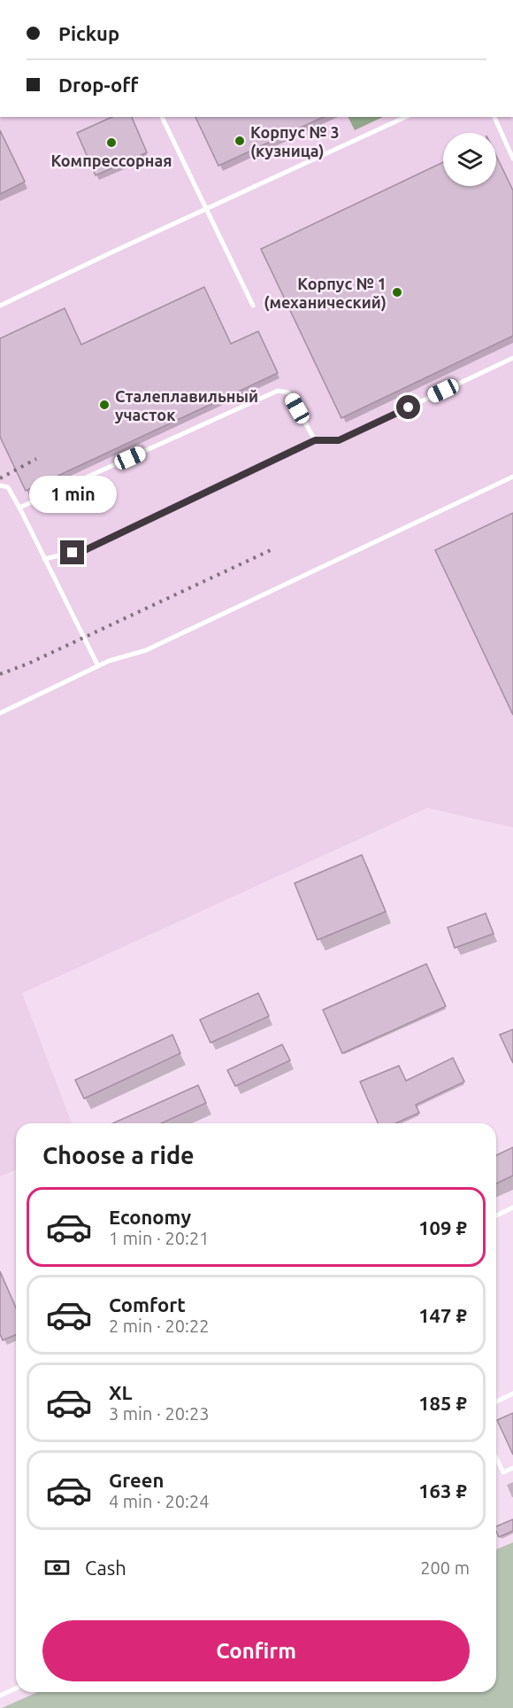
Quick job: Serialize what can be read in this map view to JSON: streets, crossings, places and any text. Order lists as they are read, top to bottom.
{
  "places": [
    "Корпус № 3 (кузница)",
    "Компрессорная",
    "Корпус № 1 (механический)",
    "Сталеплавильный участок"
  ],
  "page": {
    "banner": ["Pickup", "Drop-off"],
    "bubble": "1 min",
    "heading": "Choose a ride",
    "list": [
      {
        "name": "Economy",
        "note": "1 min · 20:21",
        "value": "109 ₽"
      },
      {
        "name": "Comfort",
        "note": "2 min · 20:22",
        "value": "147 ₽"
      },
      {
        "name": "XL",
        "note": "3 min · 20:23",
        "value": "185 ₽"
      },
      {
        "name": "Green",
        "note": "4 min · 20:24",
        "value": "163 ₽"
      }
    ],
    "pay": ["Cash", "200 m"],
    "buttons": "Confirm"
  }
}
